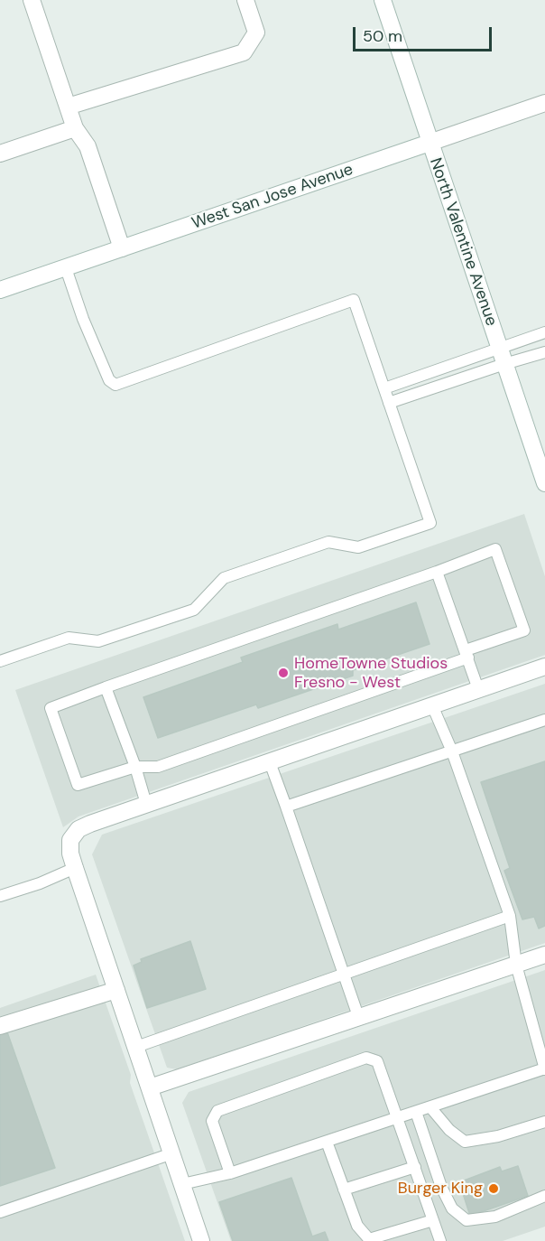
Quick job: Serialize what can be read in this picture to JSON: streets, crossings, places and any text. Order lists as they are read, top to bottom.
{
  "streets": {
    "street": ["West San Jose Avenue", "North Valentine Avenue"]
  },
  "crossings": [
    ["West San Jose Avenue", "North Valentine Avenue"]
  ],
  "places": ["HomeTowne Studios Fresno - West", "Burger King"],
  "scale_bar": "50 m"
}
